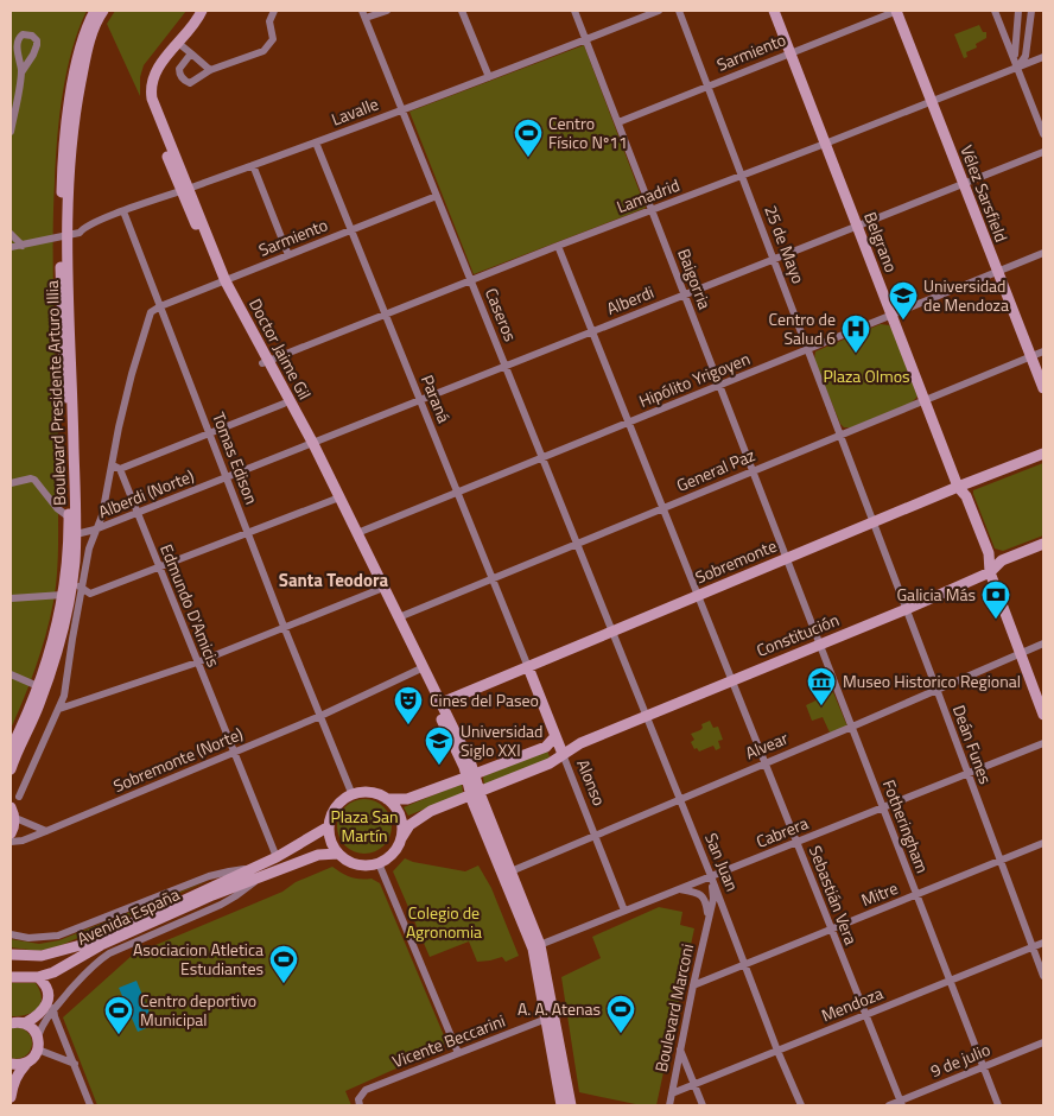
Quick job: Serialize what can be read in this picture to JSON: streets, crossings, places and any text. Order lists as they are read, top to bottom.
{
  "streets": {
    "main road": [
      "Vélez Sarsfield",
      "Belgrano",
      "Doctor Jaime Gil",
      "Boulevard Presidente Arturo Illia",
      "Sobremonte",
      "Constitución",
      "Alonso",
      "Avenida España"
    ],
    "street": [
      "Sarmiento",
      "Lavalle",
      "Lamadrid",
      "25 de Mayo",
      "Baigorria",
      "Alberdi",
      "Caseros",
      "Hipólito Yrigoyen",
      "Paraná",
      "Tomas Edison",
      "General Paz",
      "Alberdi (Norte)",
      "Edmundo D'Amicis",
      "Deán Funes",
      "Alvear",
      "Sobremonte (Norte)",
      "Fotheringham",
      "Cabrera",
      "San Juan",
      "Mitre",
      "Sebastián Vera",
      "Mendoza",
      "Boulevard Marconi",
      "Vicente Beccarini",
      "9 de julio"
    ]
  },
  "crossings": [
    ["Sarmiento", "Vélez Sarsfield"],
    ["Sarmiento", "Belgrano"],
    ["Sarmiento", "25 de Mayo"],
    ["Sarmiento", "Baigorria"],
    ["Sarmiento", "Caseros"],
    ["Sarmiento", "Doctor Jaime Gil"],
    ["Sarmiento", "Paraná"],
    ["Sarmiento", "Tomas Edison"],
    ["Lavalle", "Baigorria"],
    ["Lavalle", "Caseros"],
    ["Lavalle", "Doctor Jaime Gil"],
    ["Lavalle", "Boulevard Presidente Arturo Illia"],
    ["Lavalle", "Paraná"],
    ["Lavalle", "Tomas Edison"],
    ["Vélez Sarsfield", "Lamadrid"],
    ["Vélez Sarsfield", "Alberdi"],
    ["Vélez Sarsfield", "Hipólito Yrigoyen"],
    ["Vélez Sarsfield", "General Paz"],
    ["Lamadrid", "Belgrano"],
    ["Lamadrid", "25 de Mayo"],
    ["Lamadrid", "Baigorria"],
    ["Lamadrid", "Caseros"],
    ["Lamadrid", "Doctor Jaime Gil"],
    ["Lamadrid", "Paraná"],
    ["Lamadrid", "Sebastián Vera"],
    ["Belgrano", "Alberdi"],
    ["Belgrano", "Hipólito Yrigoyen"],
    ["Belgrano", "General Paz"],
    ["Belgrano", "Sobremonte"],
    ["Belgrano", "Constitución"],
    ["Belgrano", "Alvear"],
    ["25 de Mayo", "Alberdi"],
    ["25 de Mayo", "Hipólito Yrigoyen"],
    ["25 de Mayo", "General Paz"],
    ["25 de Mayo", "Sobremonte"],
    ["25 de Mayo", "Deán Funes"],
    ["Baigorria", "Alberdi"],
    ["Baigorria", "Hipólito Yrigoyen"],
    ["Baigorria", "General Paz"],
    ["Baigorria", "Sobremonte"],
    ["Baigorria", "Fotheringham"],
    ["Alberdi", "Caseros"],
    ["Alberdi", "Doctor Jaime Gil"],
    ["Alberdi", "Paraná"],
    ["Alberdi", "Tomas Edison"],
    ["Alberdi", "Alberdi (Norte)"],
    ["Alberdi", "Sebastián Vera"],
    ["Caseros", "Hipólito Yrigoyen"],
    ["Caseros", "General Paz"],
    ["Caseros", "Sobremonte"],
    ["Caseros", "San Juan"],
    ["Doctor Jaime Gil", "Hipólito Yrigoyen"],
    ["Doctor Jaime Gil", "General Paz"],
    ["Doctor Jaime Gil", "Sobremonte"],
    ["Hipólito Yrigoyen", "Paraná"],
    ["Hipólito Yrigoyen", "Sebastián Vera"],
    ["Boulevard Presidente Arturo Illia", "Alberdi (Norte)"],
    ["Paraná", "General Paz"],
    ["Paraná", "Sobremonte"],
    ["Paraná", "Alonso"],
    ["Tomas Edison", "Alberdi (Norte)"],
    ["Tomas Edison", "Sobremonte (Norte)"],
    ["Tomas Edison", "Avenida España"],
    ["General Paz", "Sebastián Vera"],
    ["Alberdi (Norte)", "Edmundo D'Amicis"],
    ["Sobremonte", "Deán Funes"],
    ["Sobremonte", "Alonso"],
    ["Sobremonte", "Fotheringham"],
    ["Sobremonte", "San Juan"],
    ["Sobremonte", "Sebastián Vera"],
    ["Edmundo D'Amicis", "Sobremonte (Norte)"],
    ["Edmundo D'Amicis", "Avenida España"],
    ["Constitución", "Deán Funes"],
    ["Constitución", "Alonso"],
    ["Constitución", "Fotheringham"],
    ["Constitución", "San Juan"],
    ["Constitución", "Sebastián Vera"],
    ["Deán Funes", "Alvear"],
    ["Deán Funes", "Cabrera"],
    ["Deán Funes", "Mitre"],
    ["Deán Funes", "Mendoza"],
    ["Alvear", "Alonso"],
    ["Alvear", "Fotheringham"],
    ["Alvear", "San Juan"],
    ["Alvear", "Sebastián Vera"],
    ["Alonso", "Cabrera"],
    ["Fotheringham", "Cabrera"],
    ["Fotheringham", "Mitre"],
    ["Fotheringham", "Mendoza"],
    ["Fotheringham", "9 de julio"],
    ["Cabrera", "San Juan"],
    ["Cabrera", "Sebastián Vera"],
    ["Cabrera", "Boulevard Marconi"],
    ["San Juan", "Mitre"],
    ["San Juan", "Mendoza"],
    ["San Juan", "Boulevard Marconi"],
    ["Mitre", "Sebastián Vera"],
    ["Mitre", "Boulevard Marconi"],
    ["Sebastián Vera", "Mendoza"],
    ["Sebastián Vera", "9 de julio"],
    ["Mendoza", "Boulevard Marconi"]
  ],
  "districts": ["Santa Teodora"],
  "parks": ["Plaza Olmos", "Plaza San Martín", "Colegio de Agronomia"],
  "places": {
    "sports": [
      "Centro Físico Nº11",
      "Asociacion Atletica Estudiantes",
      "A. A. Atenas",
      "Centro deportivo Municipal"
    ],
    "school or university": ["Universidad de Mendoza", "Universidad Siglo XXI"],
    "hospital": ["Centro de Salud 6"],
    "bank": ["Galicia Más"],
    "museum": ["Museo Historico Regional"],
    "theatre": ["Cines del Paseo"]
  }
}
